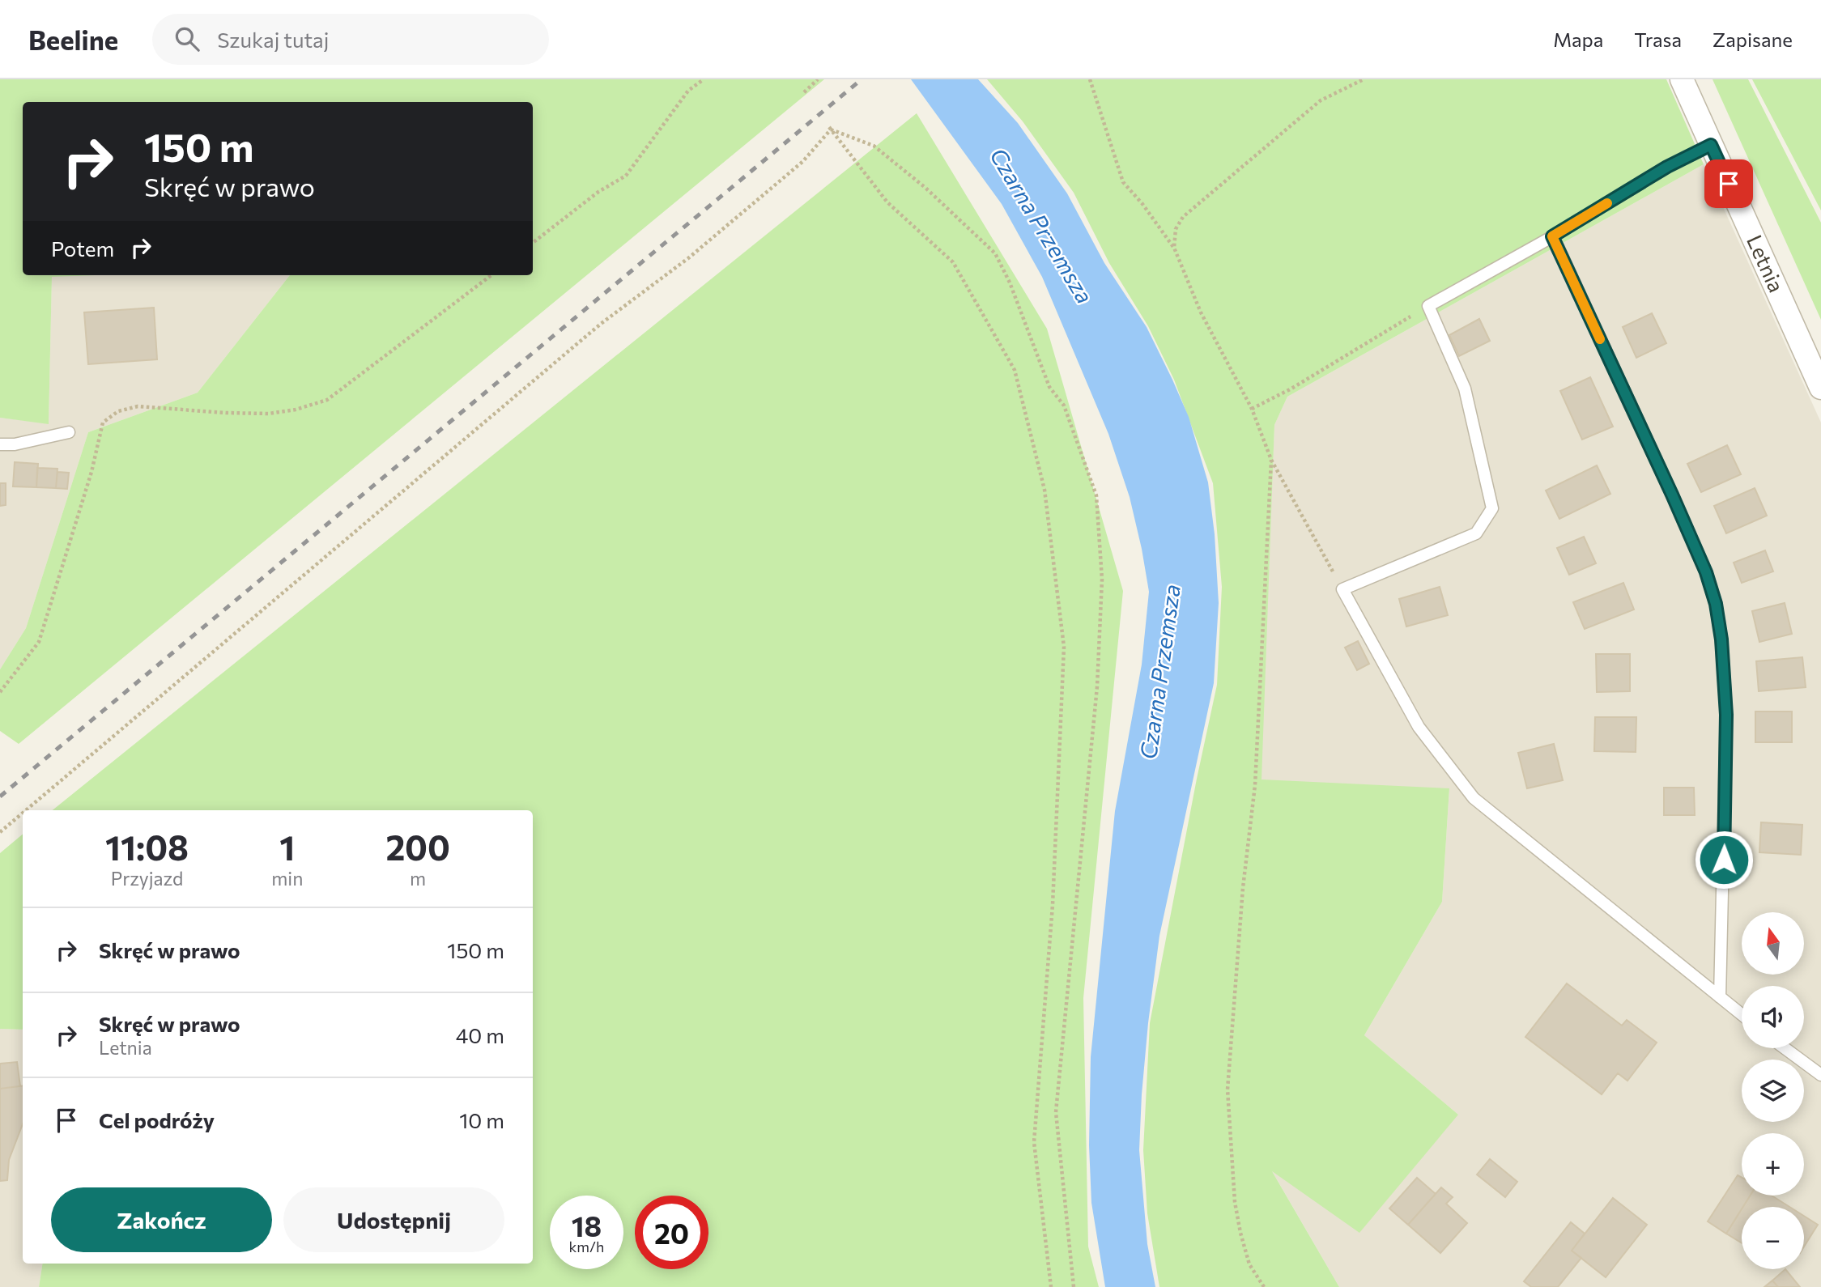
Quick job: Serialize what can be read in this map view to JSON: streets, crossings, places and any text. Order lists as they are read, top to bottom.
{
  "streets": {
    "street": ["Letnia"]
  },
  "water": ["Czarna Przemsza"],
  "north": "top",
  "page": {
    "header": "Beeline",
    "search": "Szukaj tutaj",
    "nav": ["Mapa", "Trasa", "Zapisane"],
    "turn": ["150 m", "Skręć w prawo"],
    "then": "Potem",
    "eta": [
      "11:08",
      "Przyjazd",
      "1",
      "min",
      "200",
      "m"
    ],
    "list": [
      {
        "name": "Skręć w prawo",
        "value": "150 m"
      },
      {
        "name": "Skręć w prawo",
        "note": "Letnia",
        "value": "40 m"
      },
      {
        "name": "Cel podróży",
        "value": "10 m"
      }
    ],
    "map_buttons": ["+", "−"],
    "buttons": ["Zakończ", "Udostępnij"],
    "speed": "18 km/h",
    "limit": "20"
  }
}
